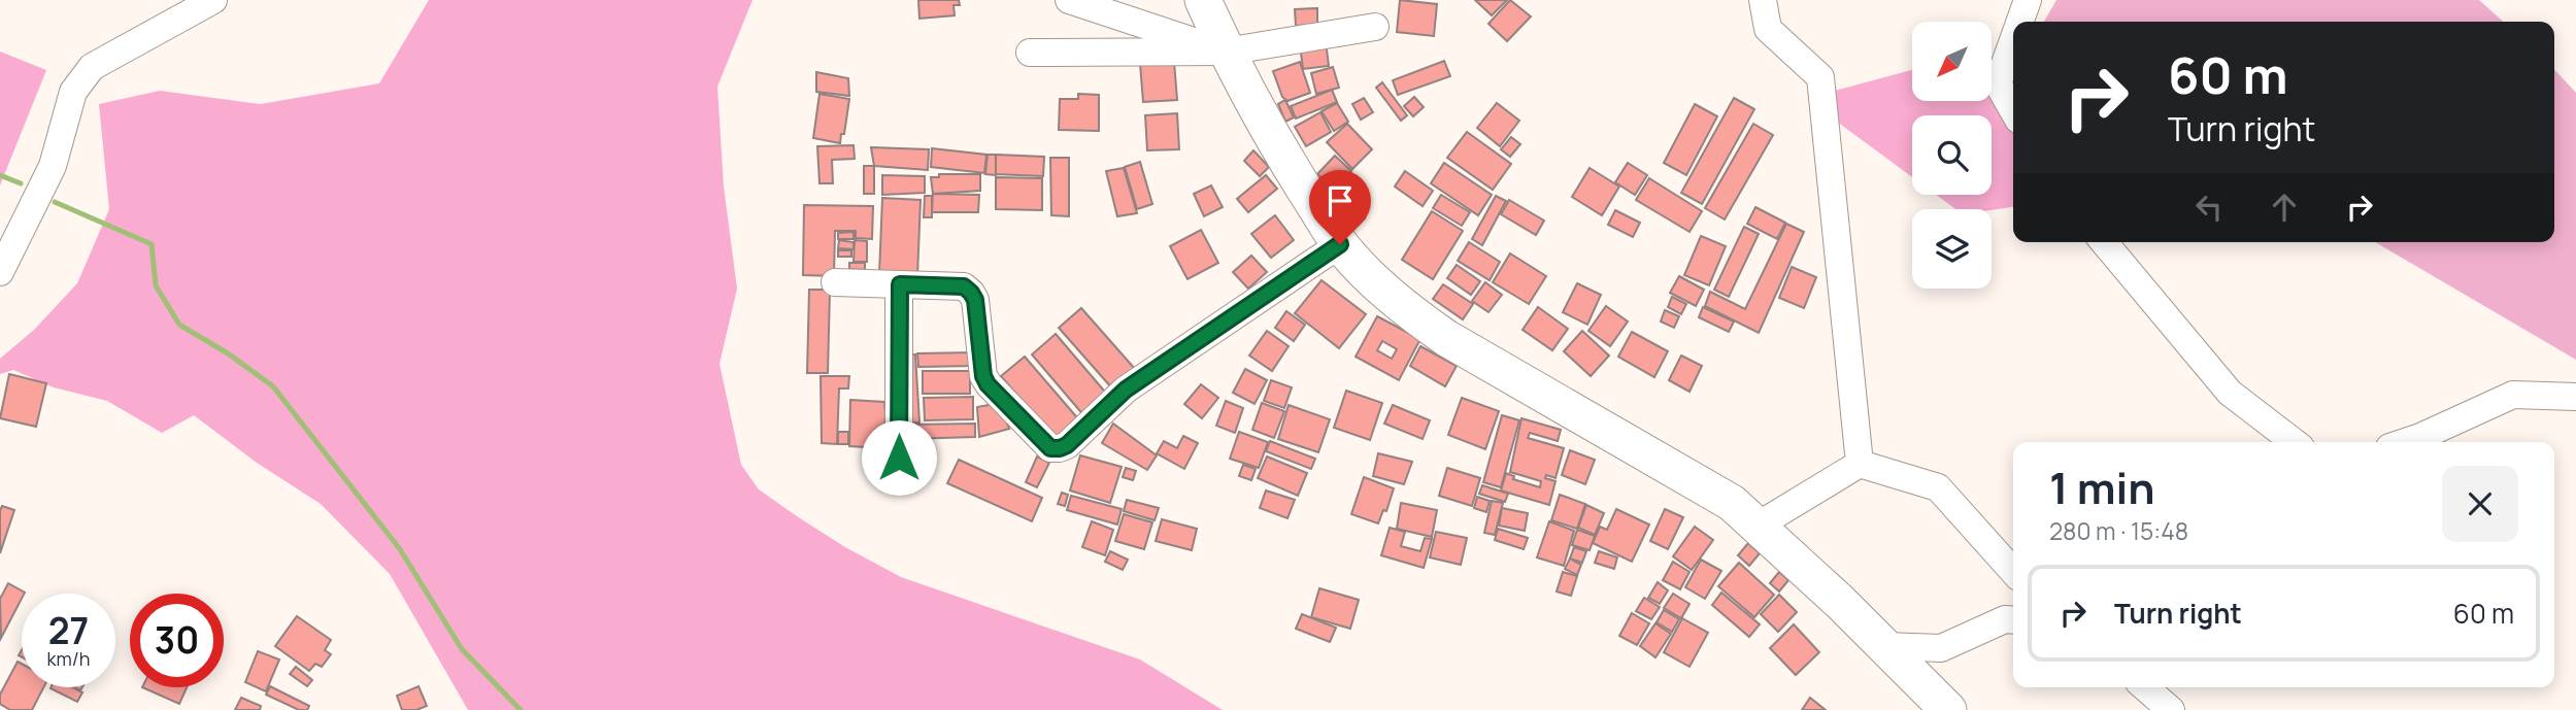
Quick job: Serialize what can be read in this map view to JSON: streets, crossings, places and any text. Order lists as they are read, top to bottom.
{
  "north": "bottom left",
  "page": {
    "turn": ["60 m", "Turn right"],
    "heading": ["1 min", "280 m · 15:48"],
    "list": [
      {
        "name": "Turn right",
        "value": "60 m"
      }
    ],
    "speed": "27 km/h",
    "limit": "30"
  }
}
